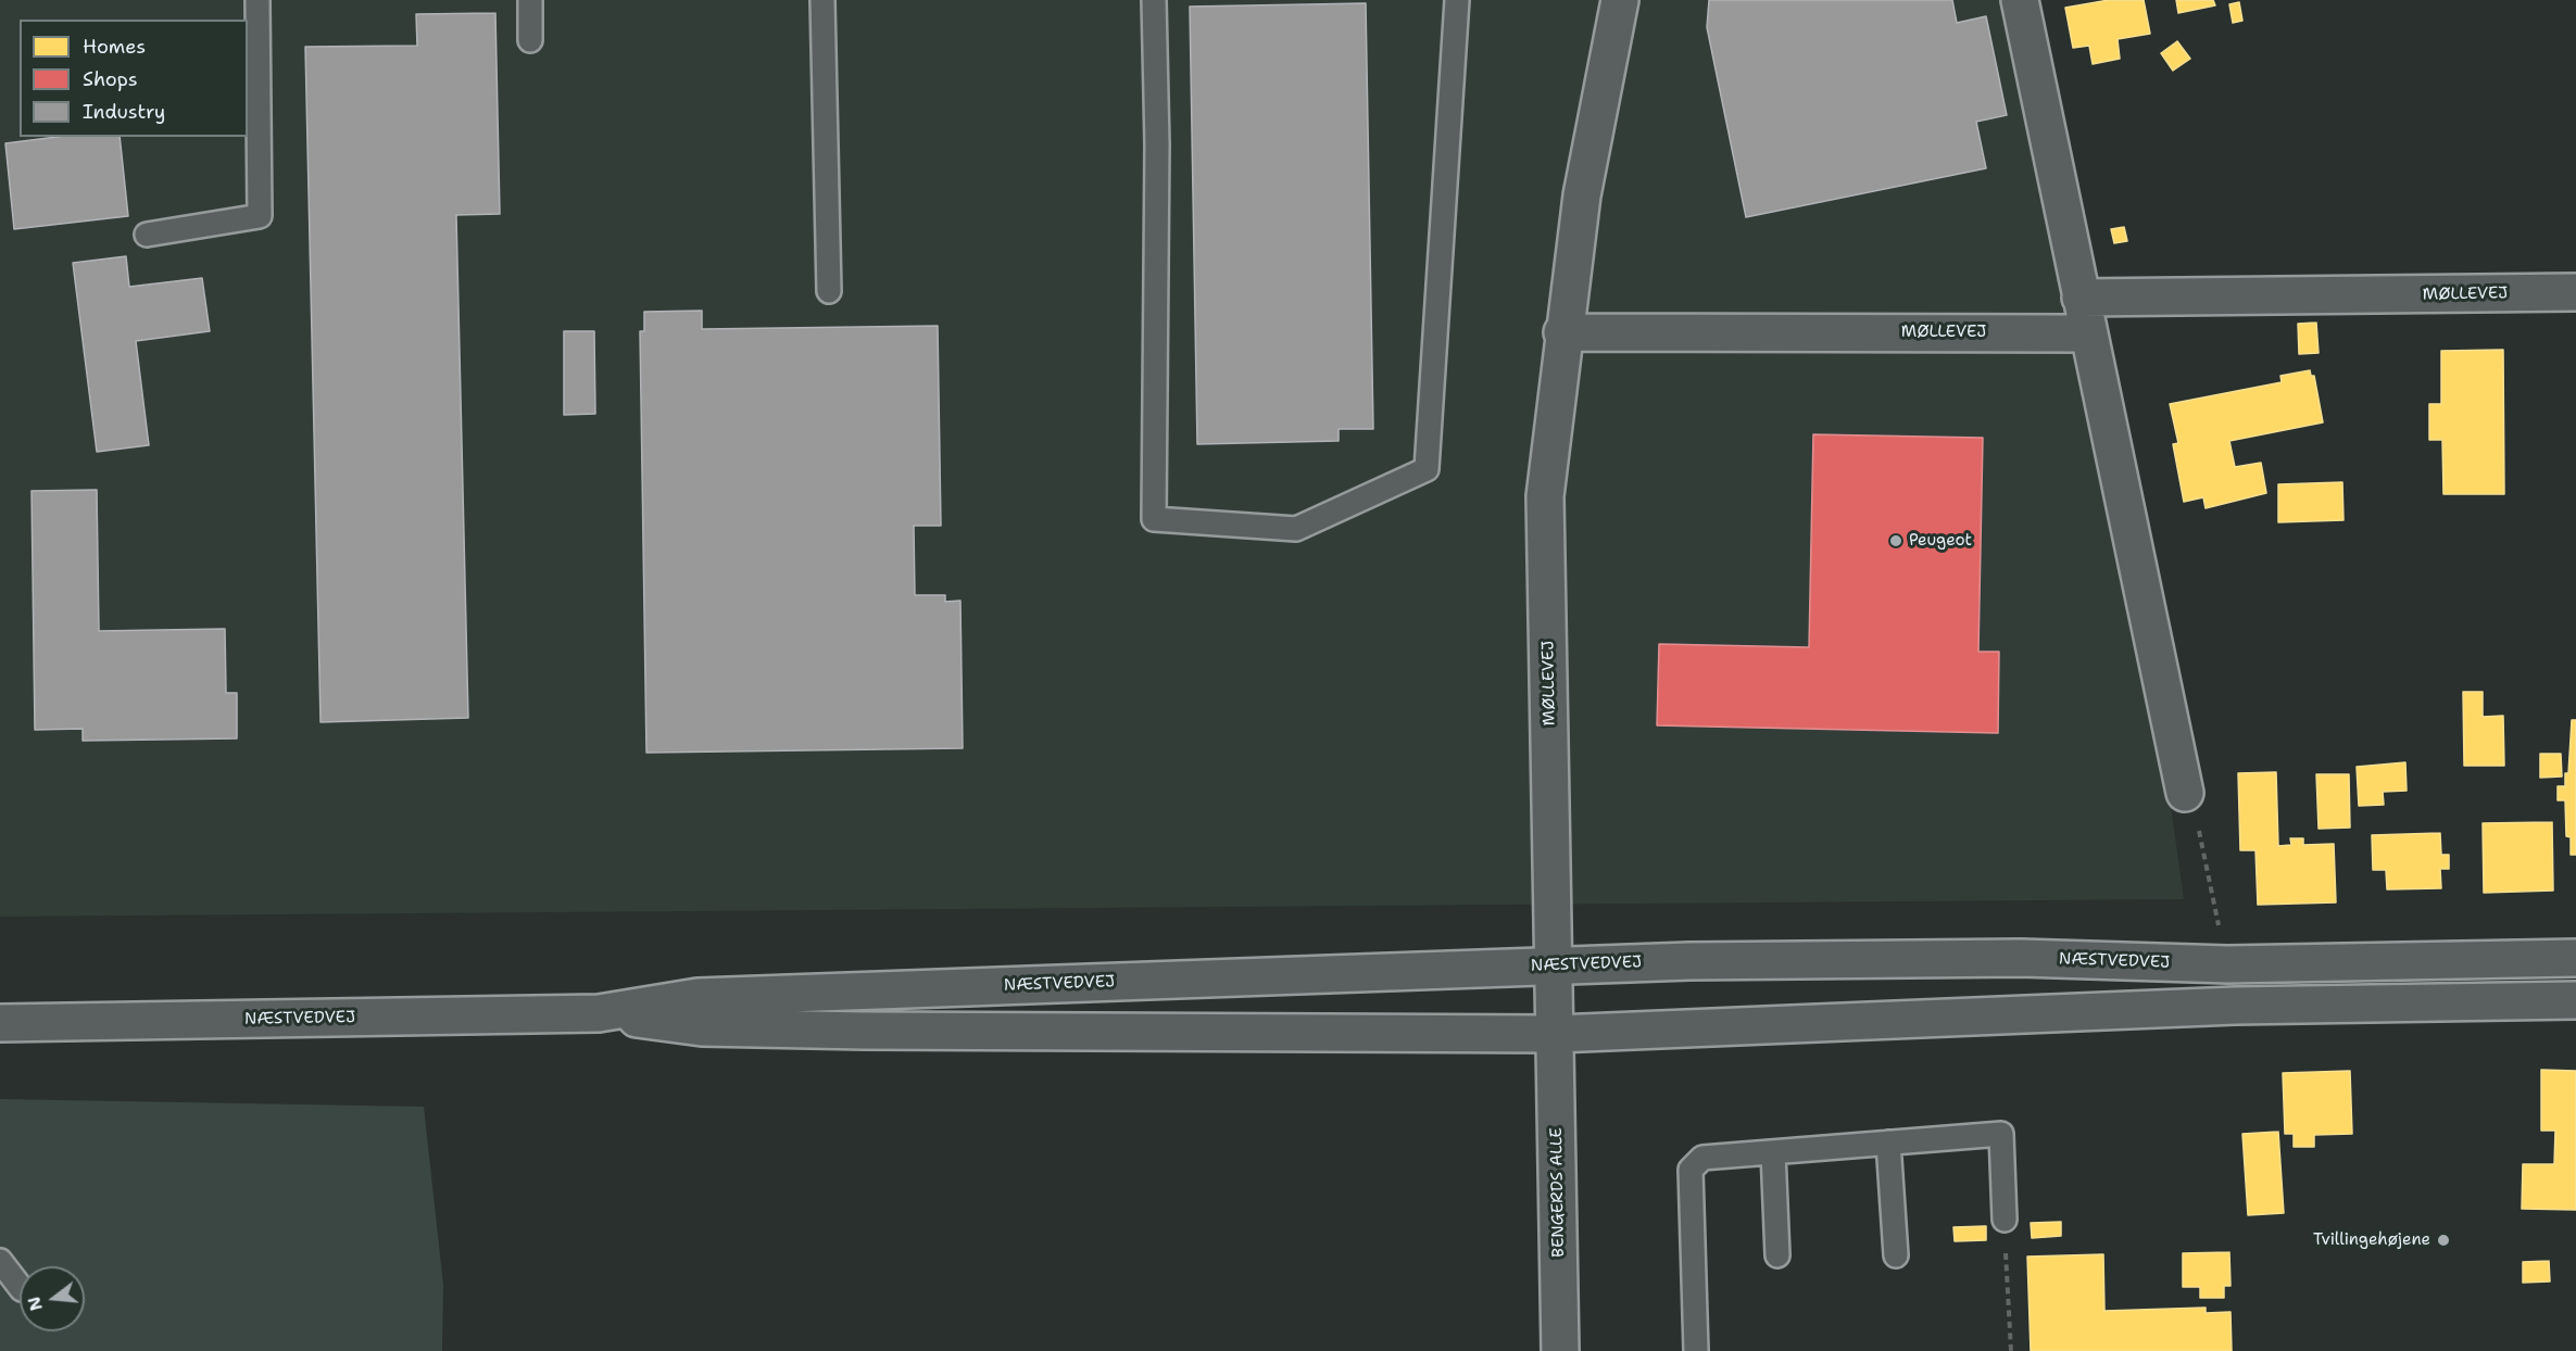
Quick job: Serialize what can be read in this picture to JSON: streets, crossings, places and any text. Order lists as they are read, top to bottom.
{
  "streets": {
    "main road": ["MØLLEVEJ", "NÆSTVEDVEJ", "BENGERDS ALLE"]
  },
  "crossings": [
    ["MØLLEVEJ", "NÆSTVEDVEJ"],
    ["MØLLEVEJ", "BENGERDS ALLE"],
    ["NÆSTVEDVEJ", "BENGERDS ALLE"]
  ],
  "places": ["Peugeot", "Tvillingehøjene"],
  "legend": ["Homes", "Shops", "Industry"],
  "north": "left"
}
